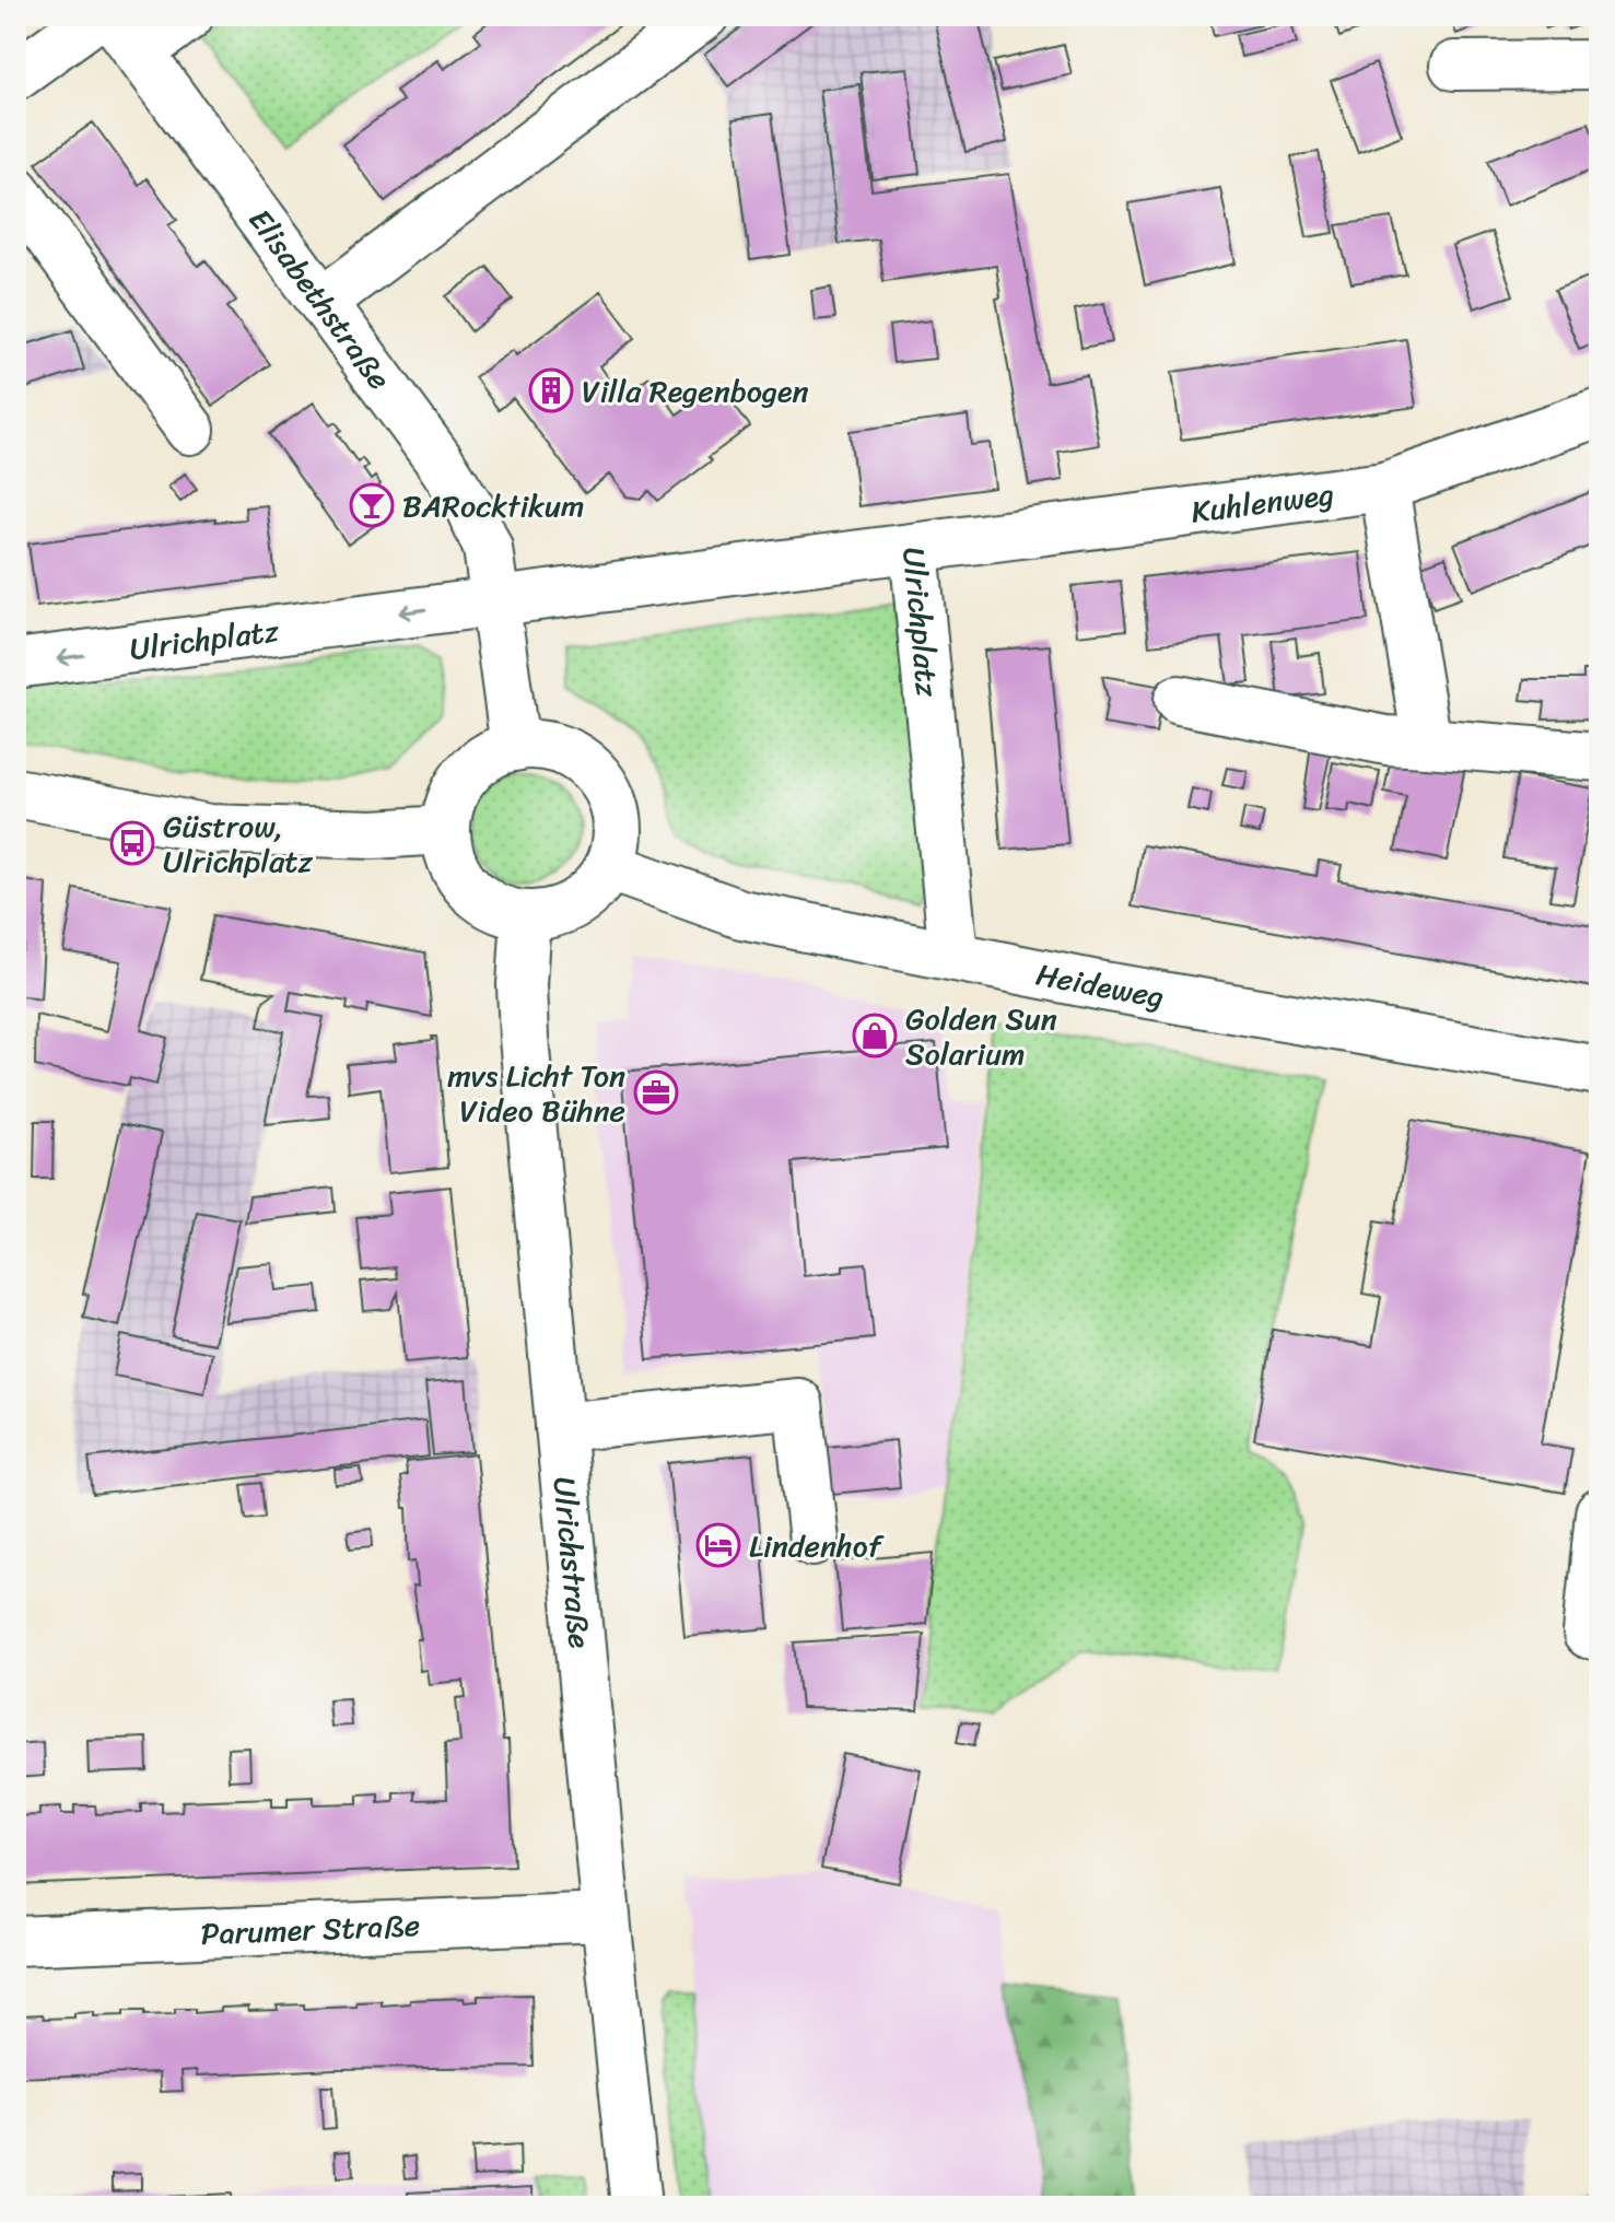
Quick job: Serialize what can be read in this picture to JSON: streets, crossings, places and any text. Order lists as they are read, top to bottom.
{
  "streets": {
    "street": [
      "Elisabethstraße",
      "Kuhlenweg",
      "Ulrichplatz",
      "Heideweg",
      "Ulrichstraße",
      "Parumer Straße"
    ]
  },
  "crossings": [
    ["Elisabethstraße", "Ulrichplatz"],
    ["Kuhlenweg", "Ulrichplatz"],
    ["Ulrichplatz", "Heideweg"],
    ["Heideweg", "Ulrichstraße"],
    ["Ulrichstraße", "Parumer Straße"]
  ],
  "places": {
    "building": ["Villa Regenbogen"],
    "bar": ["BARocktikum"],
    "bus stop": ["Güstrow, Ulrichplatz"],
    "shop": ["Golden Sun Solarium"],
    "office": ["mvs Licht Ton Video Bühne"],
    "hotel": ["Lindenhof"]
  }
}
